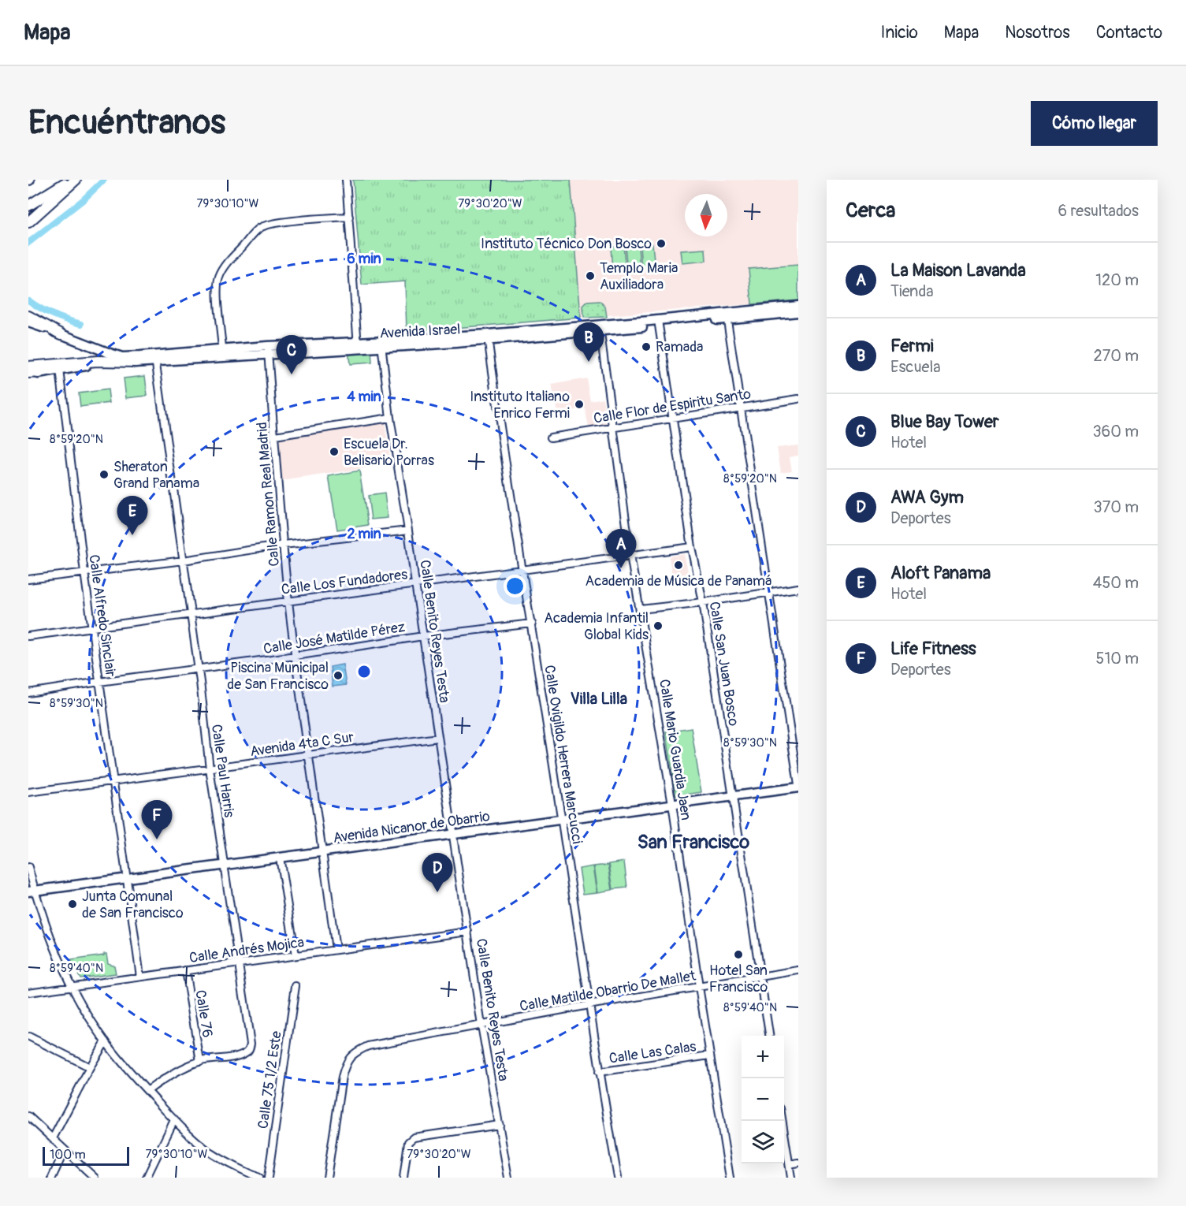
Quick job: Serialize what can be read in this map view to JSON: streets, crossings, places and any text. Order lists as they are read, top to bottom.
{
  "streets": {
    "main road": ["Avenida Israel", "Avenida Nicanor de Obarrio"],
    "street": [
      "Calle Flor de Espiritu Santo",
      "Calle Ramon Real Madrid",
      "Calle Los Fundadores",
      "Calle Alfredo Sinclair",
      "Calle Benito Reyes Testa",
      "Calle José Matilde Pérez",
      "Calle San Juan Bosco",
      "Avenida 4ta C Sur",
      "Calle Mario Guardia Jaen",
      "Calle Ovigildo Herrera Marcucci",
      "Calle Paul Harris",
      "Calle Andrés Mojica",
      "Calle Matilde Obarrio De Mallet",
      "Calle 76",
      "Calle Las Calas",
      "Calle 75 1/2 Este"
    ]
  },
  "crossings": [
    ["Avenida Israel", "Calle Ramon Real Madrid"],
    ["Avenida Israel", "Calle Alfredo Sinclair"],
    ["Avenida Israel", "Calle Benito Reyes Testa"],
    ["Avenida Israel", "Calle San Juan Bosco"],
    ["Avenida Israel", "Calle Mario Guardia Jaen"],
    ["Avenida Israel", "Calle Ovigildo Herrera Marcucci"],
    ["Avenida Israel", "Calle Paul Harris"],
    ["Calle Flor de Espiritu Santo", "Calle San Juan Bosco"],
    ["Calle Flor de Espiritu Santo", "Calle Mario Guardia Jaen"],
    ["Calle Ramon Real Madrid", "Calle Los Fundadores"],
    ["Calle Ramon Real Madrid", "Calle José Matilde Pérez"],
    ["Calle Ramon Real Madrid", "Avenida 4ta C Sur"],
    ["Calle Ramon Real Madrid", "Avenida Nicanor de Obarrio"],
    ["Calle Ramon Real Madrid", "Calle Andrés Mojica"],
    ["Calle Los Fundadores", "Calle Alfredo Sinclair"],
    ["Calle Los Fundadores", "Calle Benito Reyes Testa"],
    ["Calle Los Fundadores", "Calle San Juan Bosco"],
    ["Calle Los Fundadores", "Calle Mario Guardia Jaen"],
    ["Calle Los Fundadores", "Calle Ovigildo Herrera Marcucci"],
    ["Calle Los Fundadores", "Calle Paul Harris"],
    ["Calle Alfredo Sinclair", "Calle José Matilde Pérez"],
    ["Calle Alfredo Sinclair", "Avenida 4ta C Sur"],
    ["Calle Alfredo Sinclair", "Avenida Nicanor de Obarrio"],
    ["Calle Alfredo Sinclair", "Calle Andrés Mojica"],
    ["Calle Benito Reyes Testa", "Calle José Matilde Pérez"],
    ["Calle Benito Reyes Testa", "Avenida 4ta C Sur"],
    ["Calle Benito Reyes Testa", "Avenida Nicanor de Obarrio"],
    ["Calle Benito Reyes Testa", "Calle Andrés Mojica"],
    ["Calle Benito Reyes Testa", "Calle Matilde Obarrio De Mallet"],
    ["Calle José Matilde Pérez", "Calle Ovigildo Herrera Marcucci"],
    ["Calle José Matilde Pérez", "Calle Paul Harris"],
    ["Calle San Juan Bosco", "Avenida Nicanor de Obarrio"],
    ["Calle San Juan Bosco", "Calle Matilde Obarrio De Mallet"],
    ["Avenida 4ta C Sur", "Calle Paul Harris"],
    ["Calle Mario Guardia Jaen", "Avenida Nicanor de Obarrio"],
    ["Calle Mario Guardia Jaen", "Calle Matilde Obarrio De Mallet"],
    ["Calle Mario Guardia Jaen", "Calle Las Calas"],
    ["Calle Ovigildo Herrera Marcucci", "Avenida Nicanor de Obarrio"],
    ["Calle Ovigildo Herrera Marcucci", "Calle Matilde Obarrio De Mallet"],
    ["Calle Ovigildo Herrera Marcucci", "Calle Las Calas"],
    ["Calle Paul Harris", "Avenida Nicanor de Obarrio"],
    ["Calle Paul Harris", "Calle Andrés Mojica"],
    ["Calle Paul Harris", "Calle 76"],
    ["Calle Andrés Mojica", "Calle 76"]
  ],
  "districts": ["Villa Lilla", "San Francisco"],
  "places": [
    "Instituto Técnico Don Bosco",
    "Templo Maria Auxiliadora",
    "Ramada",
    "Instituto Italiano Enrico Fermi",
    "Escuela Dr. Belisario Porras",
    "Sheraton Grand Panama",
    "Academia de Música de Panamá",
    "Academia Infantil Global Kids",
    "Piscina Municipal de San Francisco",
    "Junta Comunal de San Francisco",
    "Hotel San Francisco"
  ],
  "scale_bar": "100 m",
  "north": "bottom",
  "page": {
    "header": "Mapa",
    "nav": [
      "Inicio",
      "Mapa",
      "Nosotros",
      "Contacto"
    ],
    "buttons": "Cómo llegar",
    "title": "Encuéntranos",
    "heading": ["Cerca", "6 resultados"],
    "list": [
      {
        "mark": "A",
        "name": "La Maison Lavanda",
        "note": "Tienda",
        "value": "120 m"
      },
      {
        "mark": "B",
        "name": "Fermi",
        "note": "Escuela",
        "value": "270 m"
      },
      {
        "mark": "C",
        "name": "Blue Bay Tower",
        "note": "Hotel",
        "value": "360 m"
      },
      {
        "mark": "D",
        "name": "AWA Gym",
        "note": "Deportes",
        "value": "370 m"
      },
      {
        "mark": "E",
        "name": "Aloft Panama",
        "note": "Hotel",
        "value": "450 m"
      },
      {
        "mark": "F",
        "name": "Life Fitness",
        "note": "Deportes",
        "value": "510 m"
      }
    ],
    "pins": [
      "B",
      "C",
      "E",
      "A",
      "F",
      "D"
    ],
    "map_buttons": ["+", "−"],
    "scale": "100 m"
  },
  "coordinates": [
    "79°30'10\"W",
    "79°30'20\"W",
    "8°59'20\"N",
    "8°59'30\"N",
    "8°59'40\"N"
  ],
  "rings": ["6 min", "4 min", "2 min"]
}
